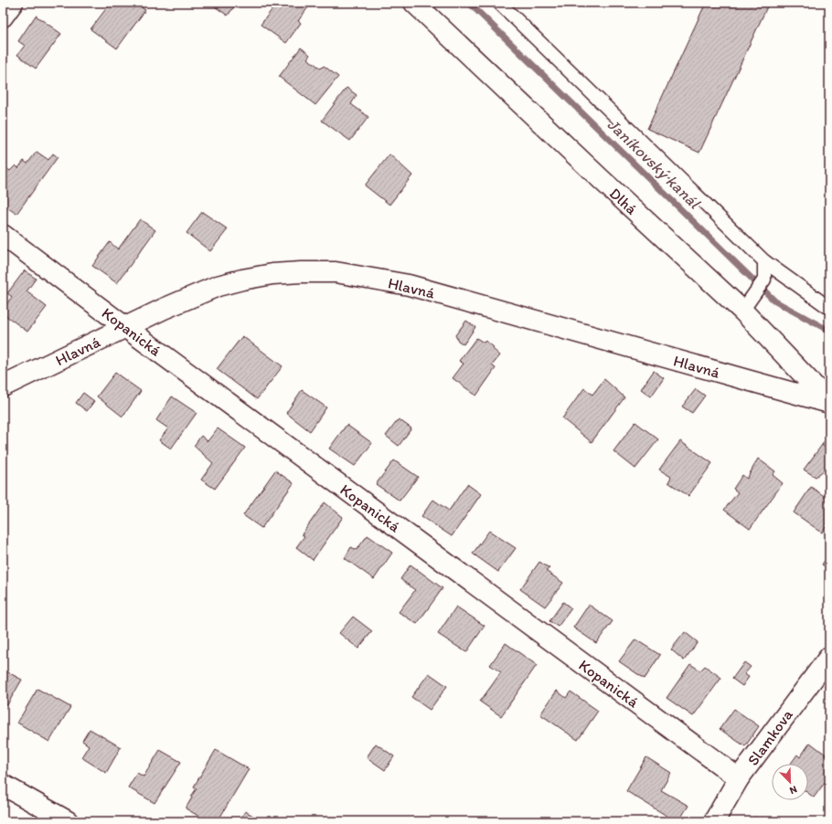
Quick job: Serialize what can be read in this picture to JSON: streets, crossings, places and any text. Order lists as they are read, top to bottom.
{
  "streets": {
    "street": [
      "Dlhá",
      "Hlavná",
      "Kopanická",
      "Slamkova"
    ]
  },
  "crossings": [
    ["Dlhá", "Hlavná"],
    ["Hlavná", "Kopanická"],
    ["Kopanická", "Slamkova"]
  ],
  "water": ["Janíkovský kanál"],
  "north": "bottom right"
}
